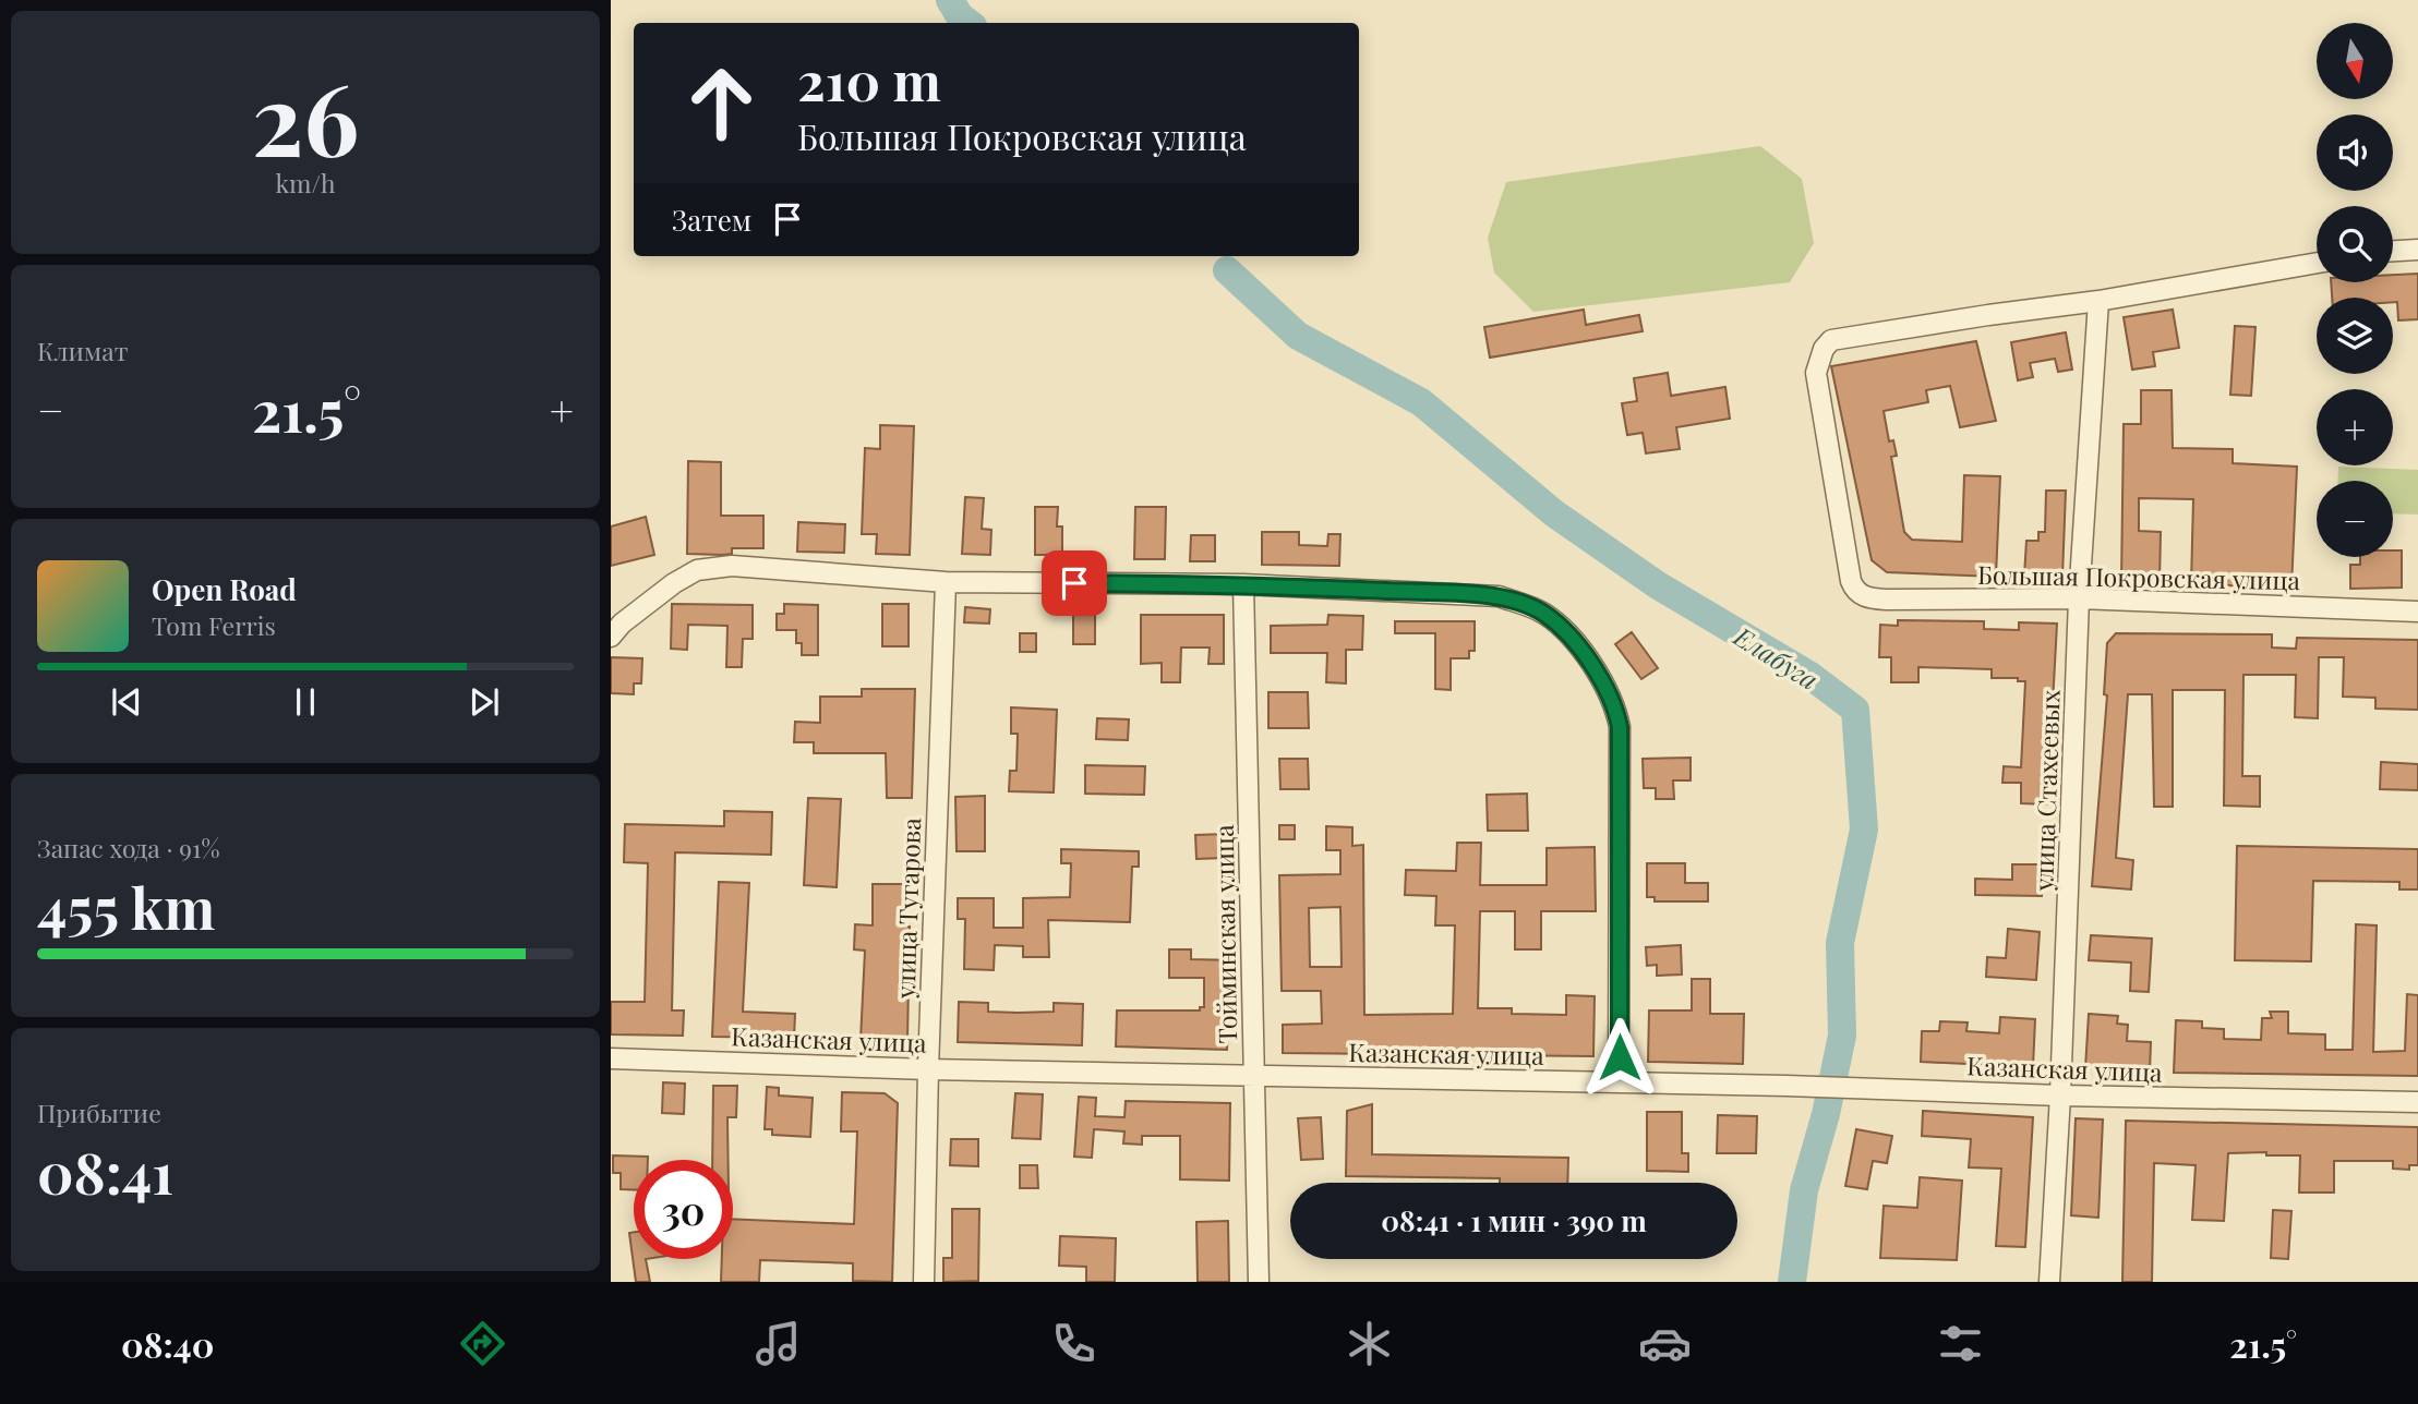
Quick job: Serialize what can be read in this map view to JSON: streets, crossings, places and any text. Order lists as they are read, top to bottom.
{
  "streets": {
    "street": [
      "Большая Покровская улица",
      "улица Стахеевых",
      "улица Тугарова",
      "Тойминская улица",
      "Казанская улица"
    ]
  },
  "crossings": [
    ["Большая Покровская улица", "улица Стахеевых"],
    ["улица Стахеевых", "Казанская улица"],
    ["улица Тугарова", "Казанская улица"],
    ["Тойминская улица", "Казанская улица"]
  ],
  "water": ["Елабуга"],
  "north": "bottom",
  "page": {
    "tile": [
      ["26", "km/h"],
      "Климат",
      ["Запас хода · 91%", "455 km"],
      ["Прибытие", "08:41"]
    ],
    "map_buttons": ["+", "−"],
    "turn": ["210 m", "Большая Покровская улица"],
    "then": "Затем",
    "heat": ["−", "21.5°", "+"],
    "song": ["Open Road", "Tom Ferris"],
    "limit": "30",
    "trip": "08:41 · 1 мин · 390 m",
    "tabs": ["08:40", "21.5°"]
  }
}
